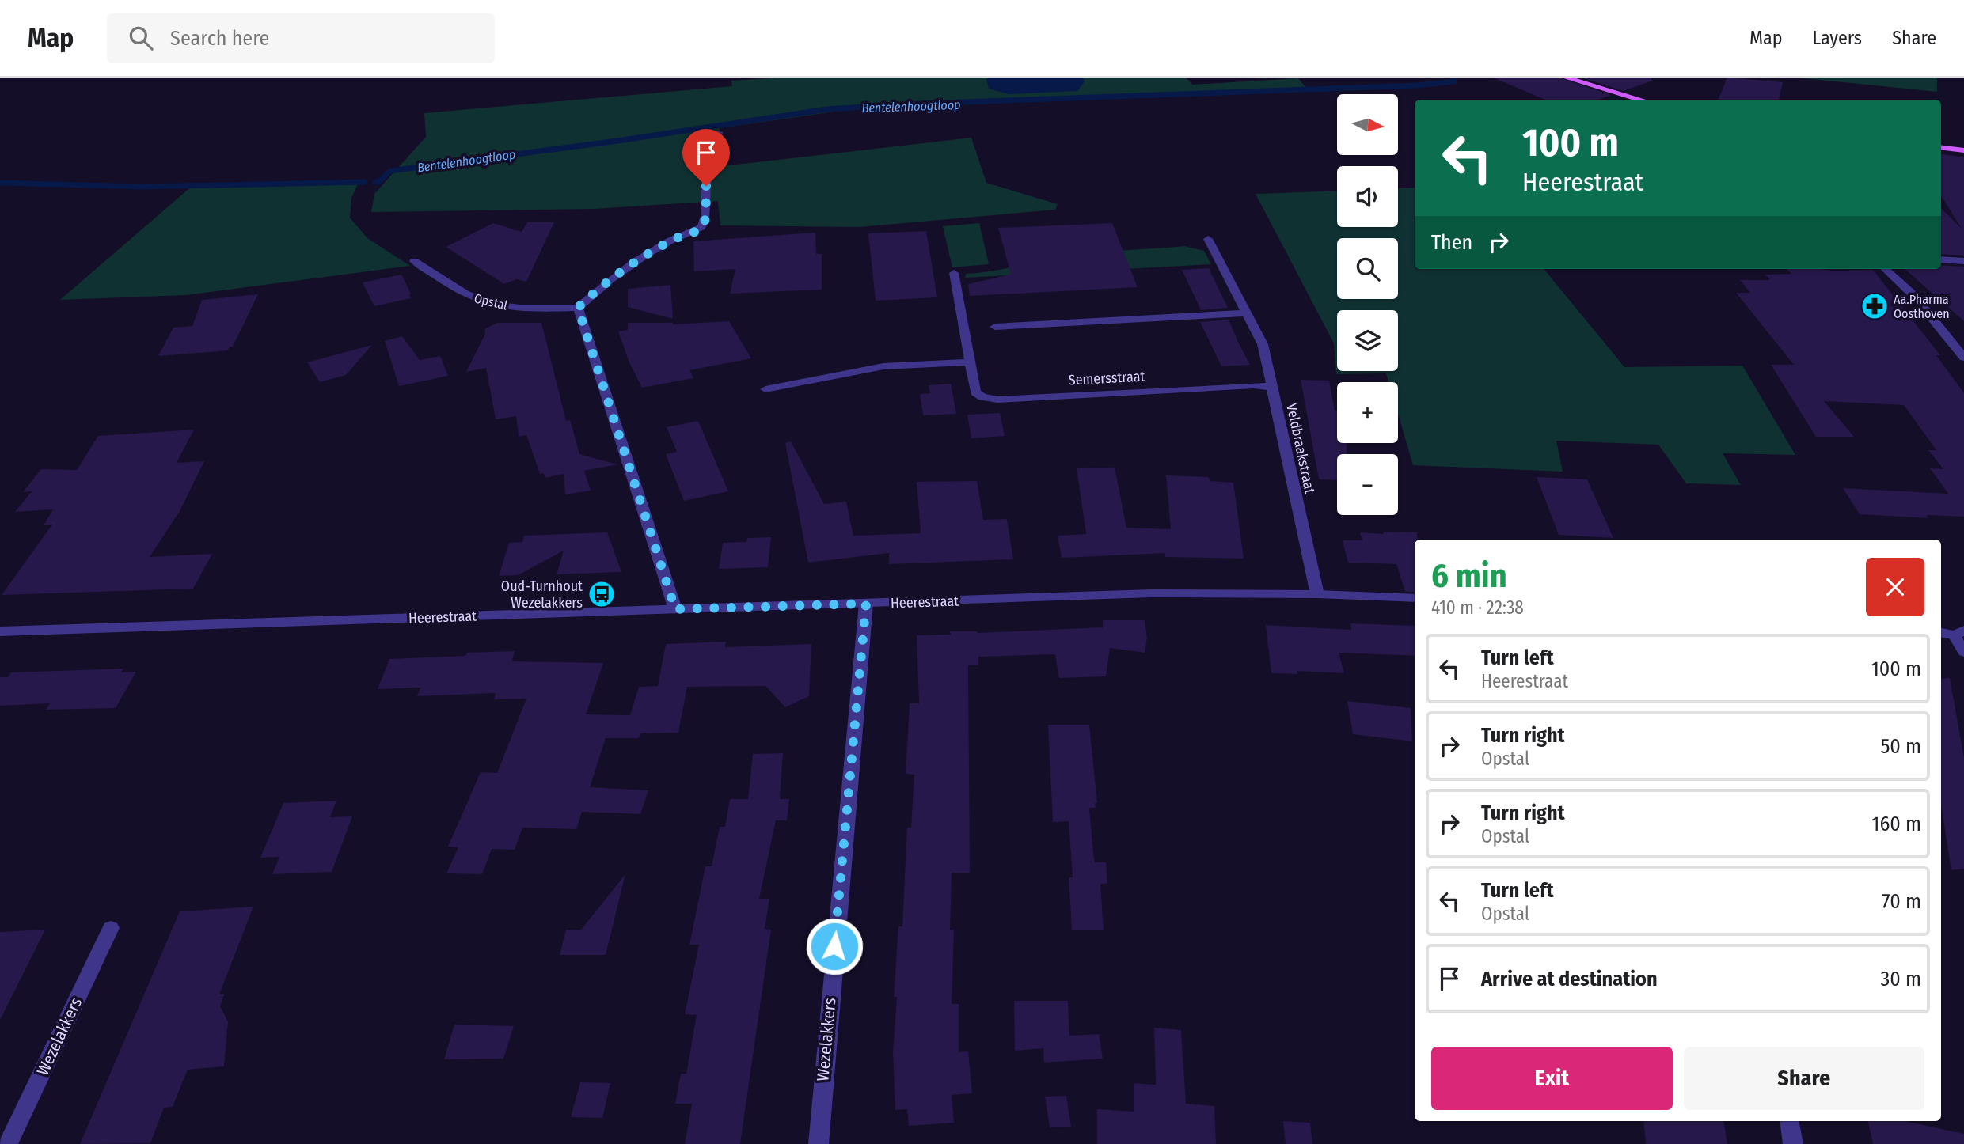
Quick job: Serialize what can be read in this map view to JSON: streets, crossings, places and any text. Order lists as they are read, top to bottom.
{
  "streets": {
    "street": [
      "Opstal",
      "Semersstraat",
      "Veldbraakstraat",
      "Heerestraat",
      "Wezelakkers"
    ]
  },
  "crossings": [
    ["Semersstraat", "Veldbraakstraat"],
    ["Veldbraakstraat", "Heerestraat"],
    ["Heerestraat", "Wezelakkers"]
  ],
  "water": ["Bentelenhoogtloop"],
  "places": {
    "pharmacy": ["Aa.Pharma Oosthoven"],
    "bus stop": ["Oud-Turnhout Wezelakkers"]
  },
  "north": "right",
  "page": {
    "header": "Map",
    "search": "Search here",
    "nav": ["Map", "Layers", "Share"],
    "map_buttons": ["+", "−"],
    "turn": ["100 m", "Heerestraat"],
    "then": "Then",
    "heading": ["6 min", "410 m · 22:38"],
    "list": [
      {
        "name": "Turn left",
        "note": "Heerestraat",
        "value": "100 m"
      },
      {
        "name": "Turn right",
        "note": "Opstal",
        "value": "50 m"
      },
      {
        "name": "Turn right",
        "note": "Opstal",
        "value": "160 m"
      },
      {
        "name": "Turn left",
        "note": "Opstal",
        "value": "70 m"
      },
      {
        "name": "Arrive at destination",
        "value": "30 m"
      }
    ],
    "buttons": ["Exit", "Share"]
  }
}
